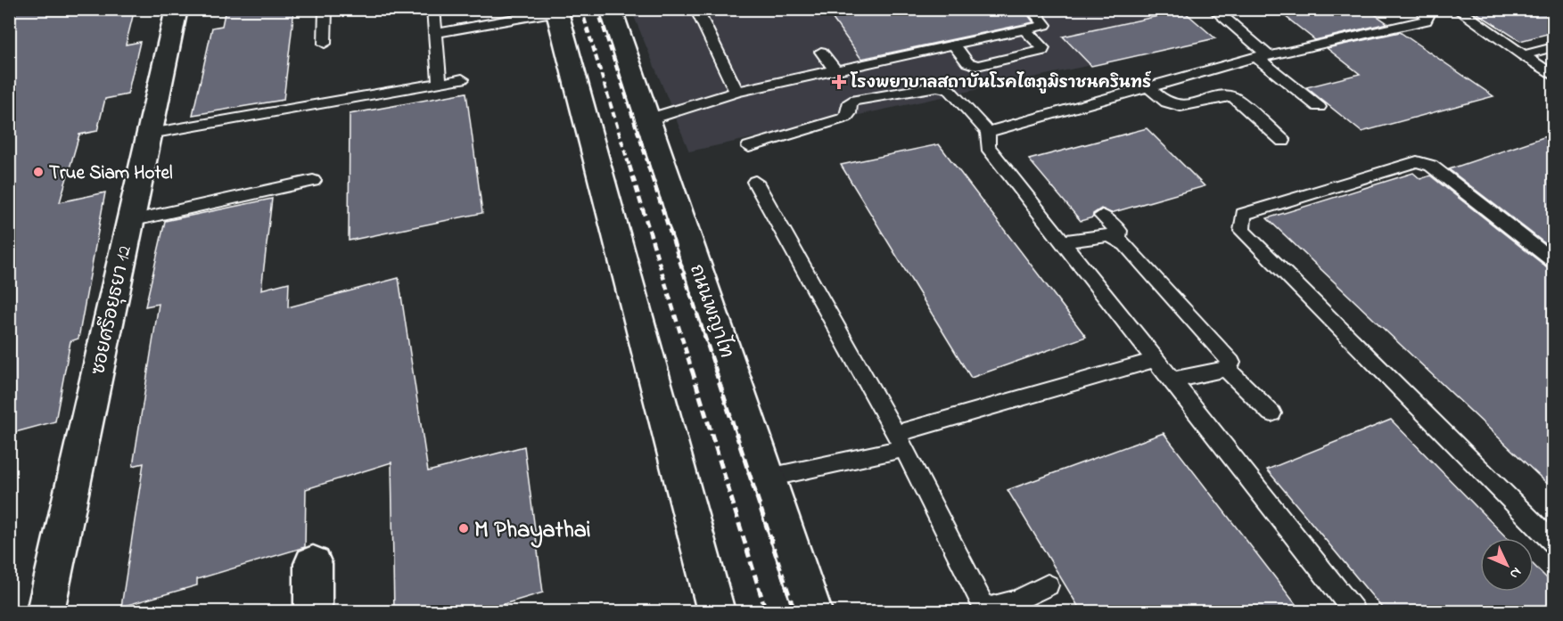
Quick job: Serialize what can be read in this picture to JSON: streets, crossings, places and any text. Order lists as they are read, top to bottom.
{
  "streets": {
    "main road": ["ซอยศรีอยุธยา 12", "ถนนพญาไท"]
  },
  "places": {
    "health": ["โรงพยาบาลสถาบันโรคไตภูมิราชนครินทร์"],
    "other": ["True Siam Hotel", "M Phayathai"]
  },
  "north": "bottom right"
}
